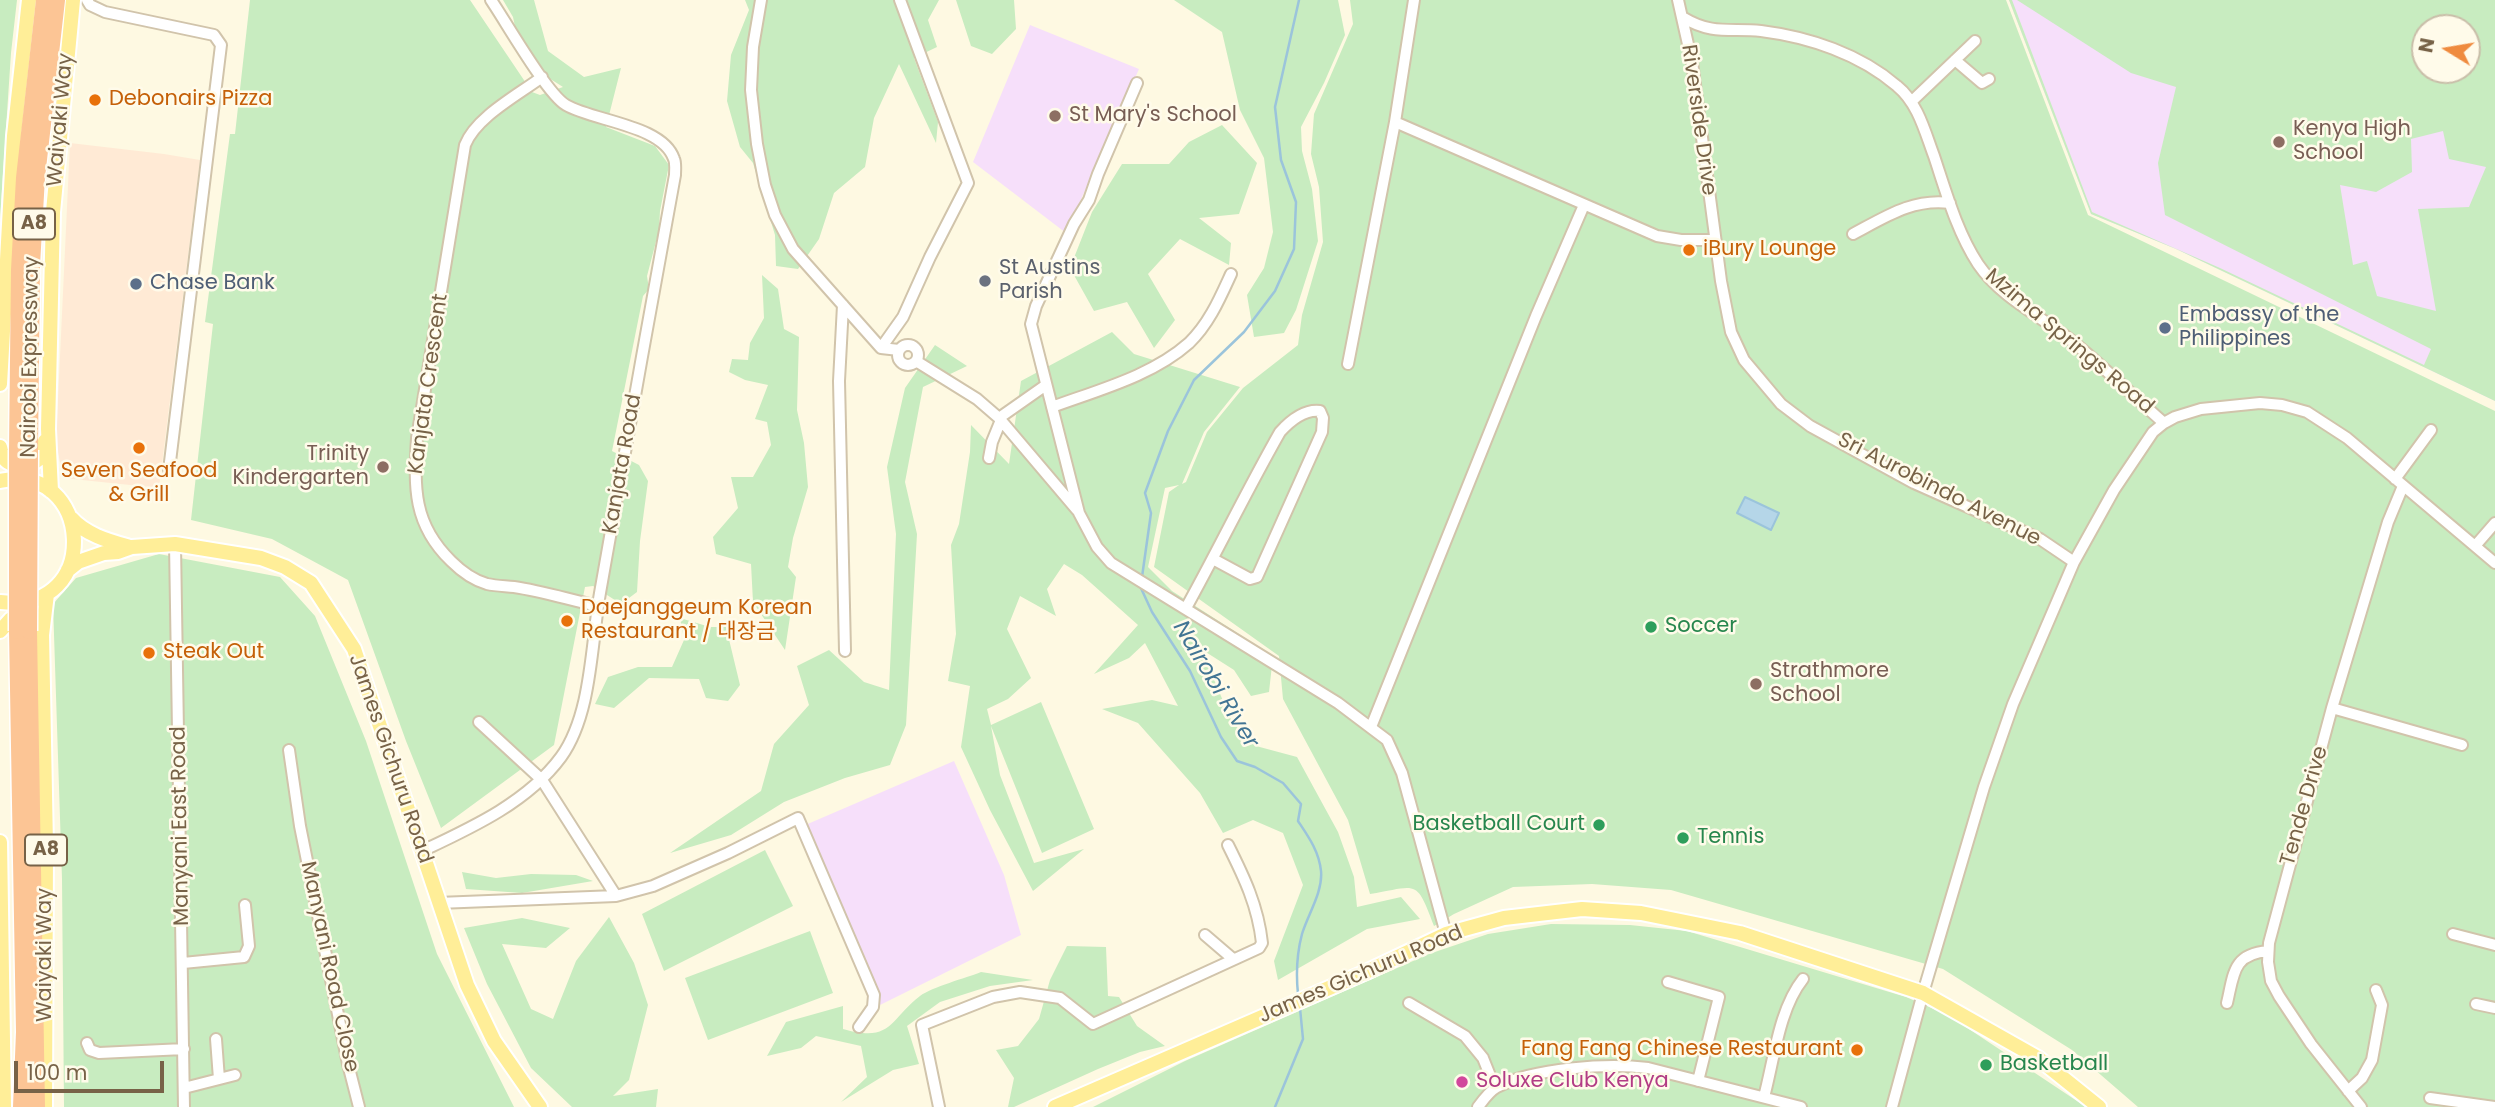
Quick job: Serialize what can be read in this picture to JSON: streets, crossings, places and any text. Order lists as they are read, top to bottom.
{
  "streets": {
    "highway": ["A8", "Nairobi Expressway"],
    "main road": ["Waiyaki Way", "James Gichuru Road"],
    "street": [
      "Riverside Drive",
      "Mzima Springs Road",
      "Kanjata Crescent",
      "Kanjata Road",
      "Sri Aurobindo Avenue",
      "Tende Drive",
      "Manyani East Road",
      "Manyani Road Close"
    ]
  },
  "crossings": [
    ["Waiyaki Way", "A8"],
    ["Waiyaki Way", "Nairobi Expressway"],
    ["Riverside Drive", "Mzima Springs Road"],
    ["Riverside Drive", "Sri Aurobindo Avenue"],
    ["A8", "Nairobi Expressway"],
    ["Mzima Springs Road", "Sri Aurobindo Avenue"],
    ["Mzima Springs Road", "James Gichuru Road"],
    ["Mzima Springs Road", "Tende Drive"],
    ["Kanjata Crescent", "Kanjata Road"],
    ["Kanjata Road", "James Gichuru Road"],
    ["James Gichuru Road", "Manyani East Road"]
  ],
  "water": ["Nairobi River"],
  "places": [
    "Debonairs Pizza",
    "St Mary's School",
    "Kenya High School",
    "iBury Lounge",
    "St Austins Parish",
    "Chase Bank",
    "Embassy of the Philippines",
    "Seven Seafood & Grill",
    "Trinity Kindergarten",
    "Daejanggeum Korean Restaurant / 대장금",
    "Soccer",
    "Steak Out",
    "Strathmore School",
    "Basketball Court",
    "Tennis",
    "Fang Fang Chinese Restaurant",
    "Basketball",
    "Soluxe Club Kenya"
  ],
  "scale_bar": "100 m",
  "north": "left"
}
